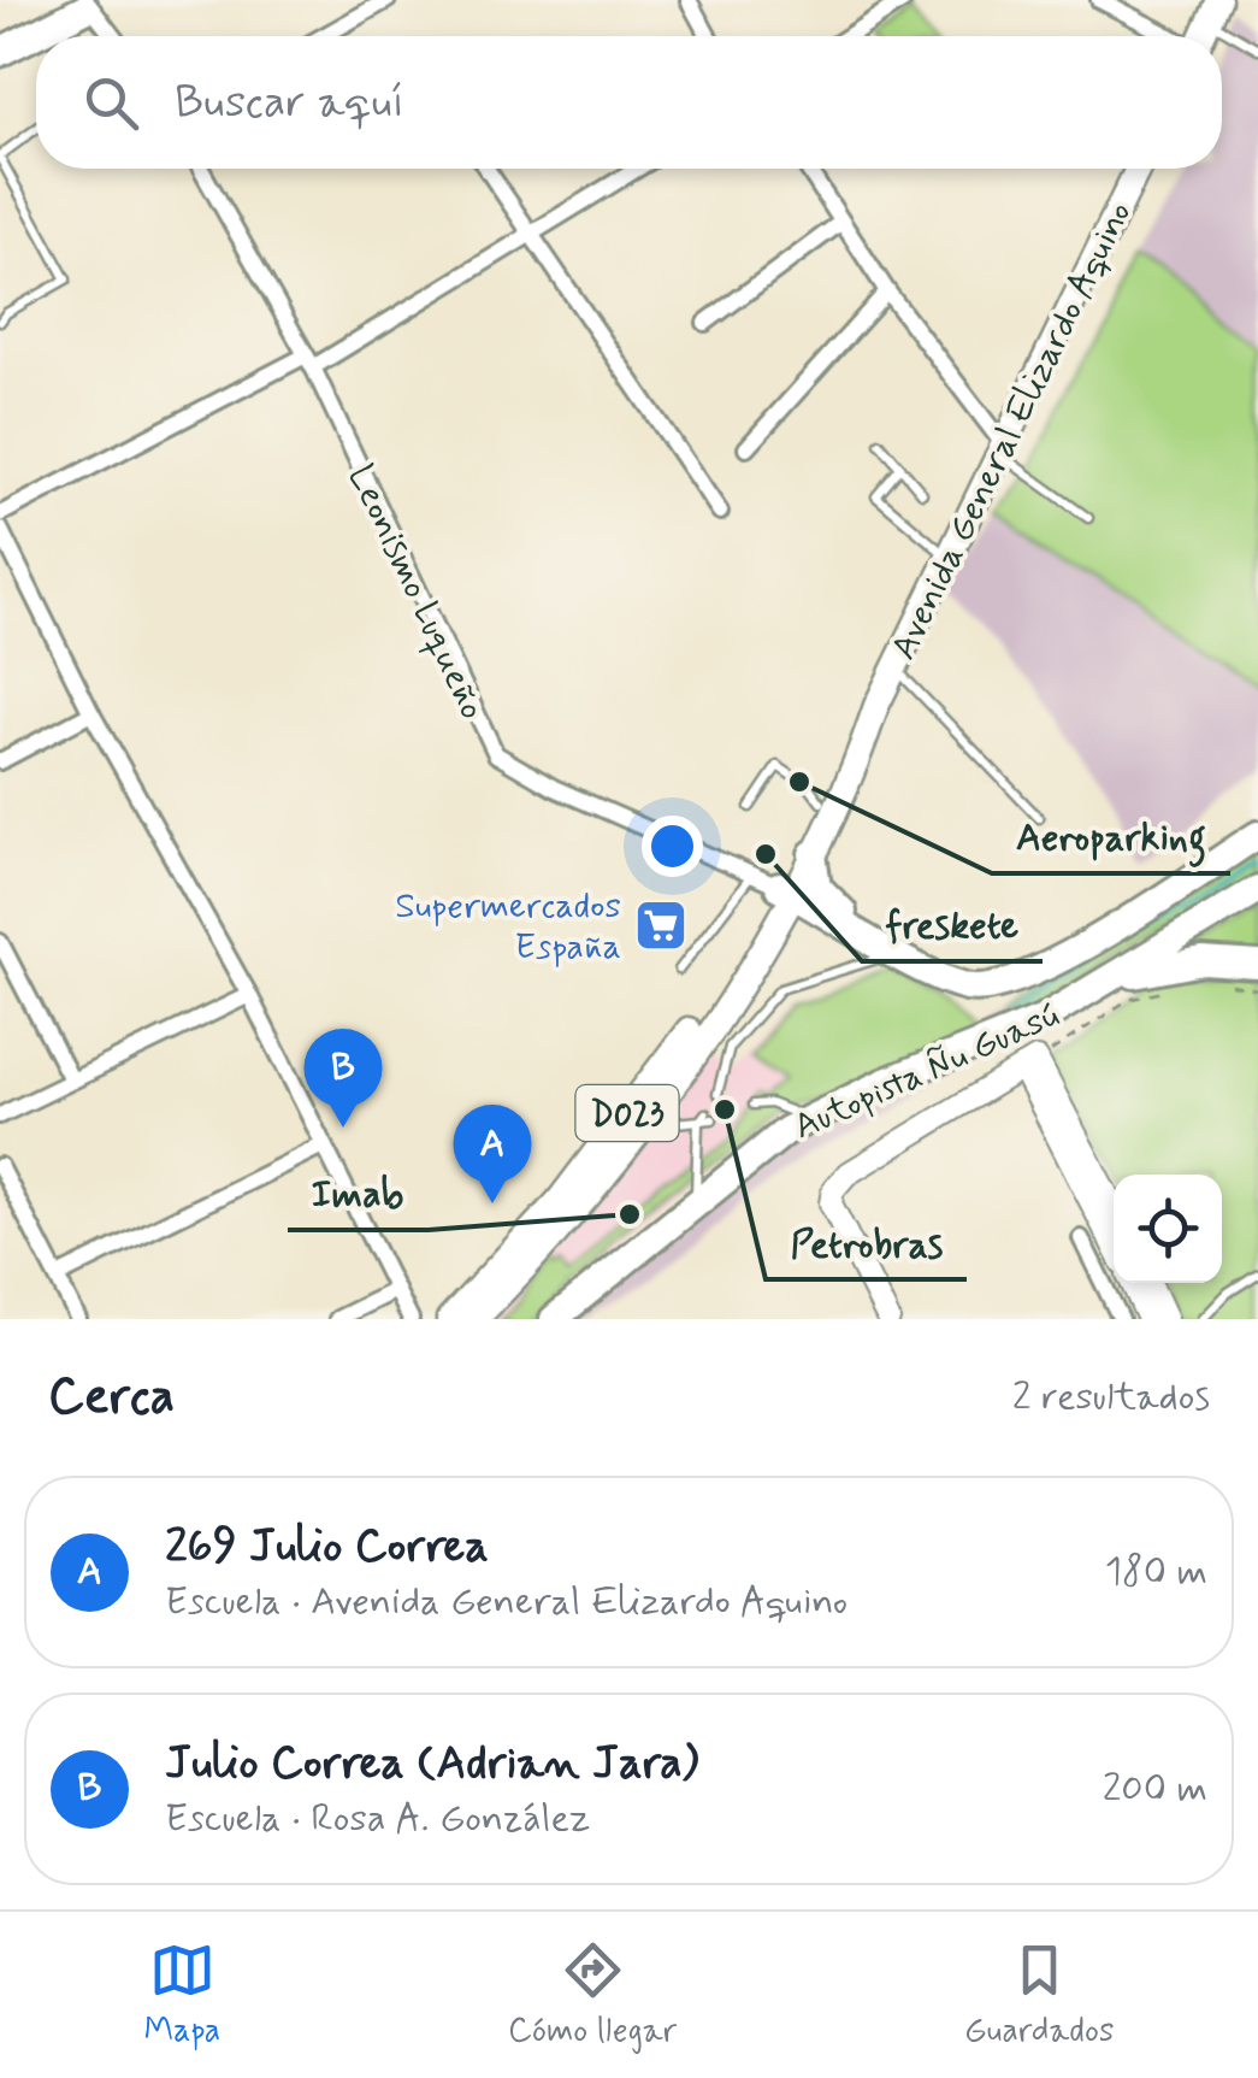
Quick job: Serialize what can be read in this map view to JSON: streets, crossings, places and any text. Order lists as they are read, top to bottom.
{
  "streets": {
    "highway": ["Autopista Ñu Guasú"],
    "main road": ["Avenida General Elizardo Aquino", "D023"],
    "street": ["Leonismo Luqueño"]
  },
  "crossings": [
    ["Avenida General Elizardo Aquino", "Leonismo Luqueño"],
    ["Avenida General Elizardo Aquino", "Autopista Ñu Guasú"],
    ["Leonismo Luqueño", "Autopista Ñu Guasú"]
  ],
  "places": {
    "other": [
      "Aeroparking",
      "freskete",
      "Petrobras",
      "Imab"
    ],
    "supermarket": ["Supermercados España"]
  },
  "page": {
    "search": "Buscar aquí",
    "pins": ["B", "A"],
    "heading": ["Cerca", "2 resultados"],
    "list": [
      {
        "mark": "A",
        "name": "269 Julio Correa",
        "note": "Escuela · Avenida General Elizardo Aquino",
        "value": "180 m"
      },
      {
        "mark": "B",
        "name": "Julio Correa (Adrian Jara)",
        "note": "Escuela · Rosa A. González",
        "value": "200 m"
      }
    ],
    "nav": ["Mapa", "Cómo llegar", "Guardados"]
  }
}
